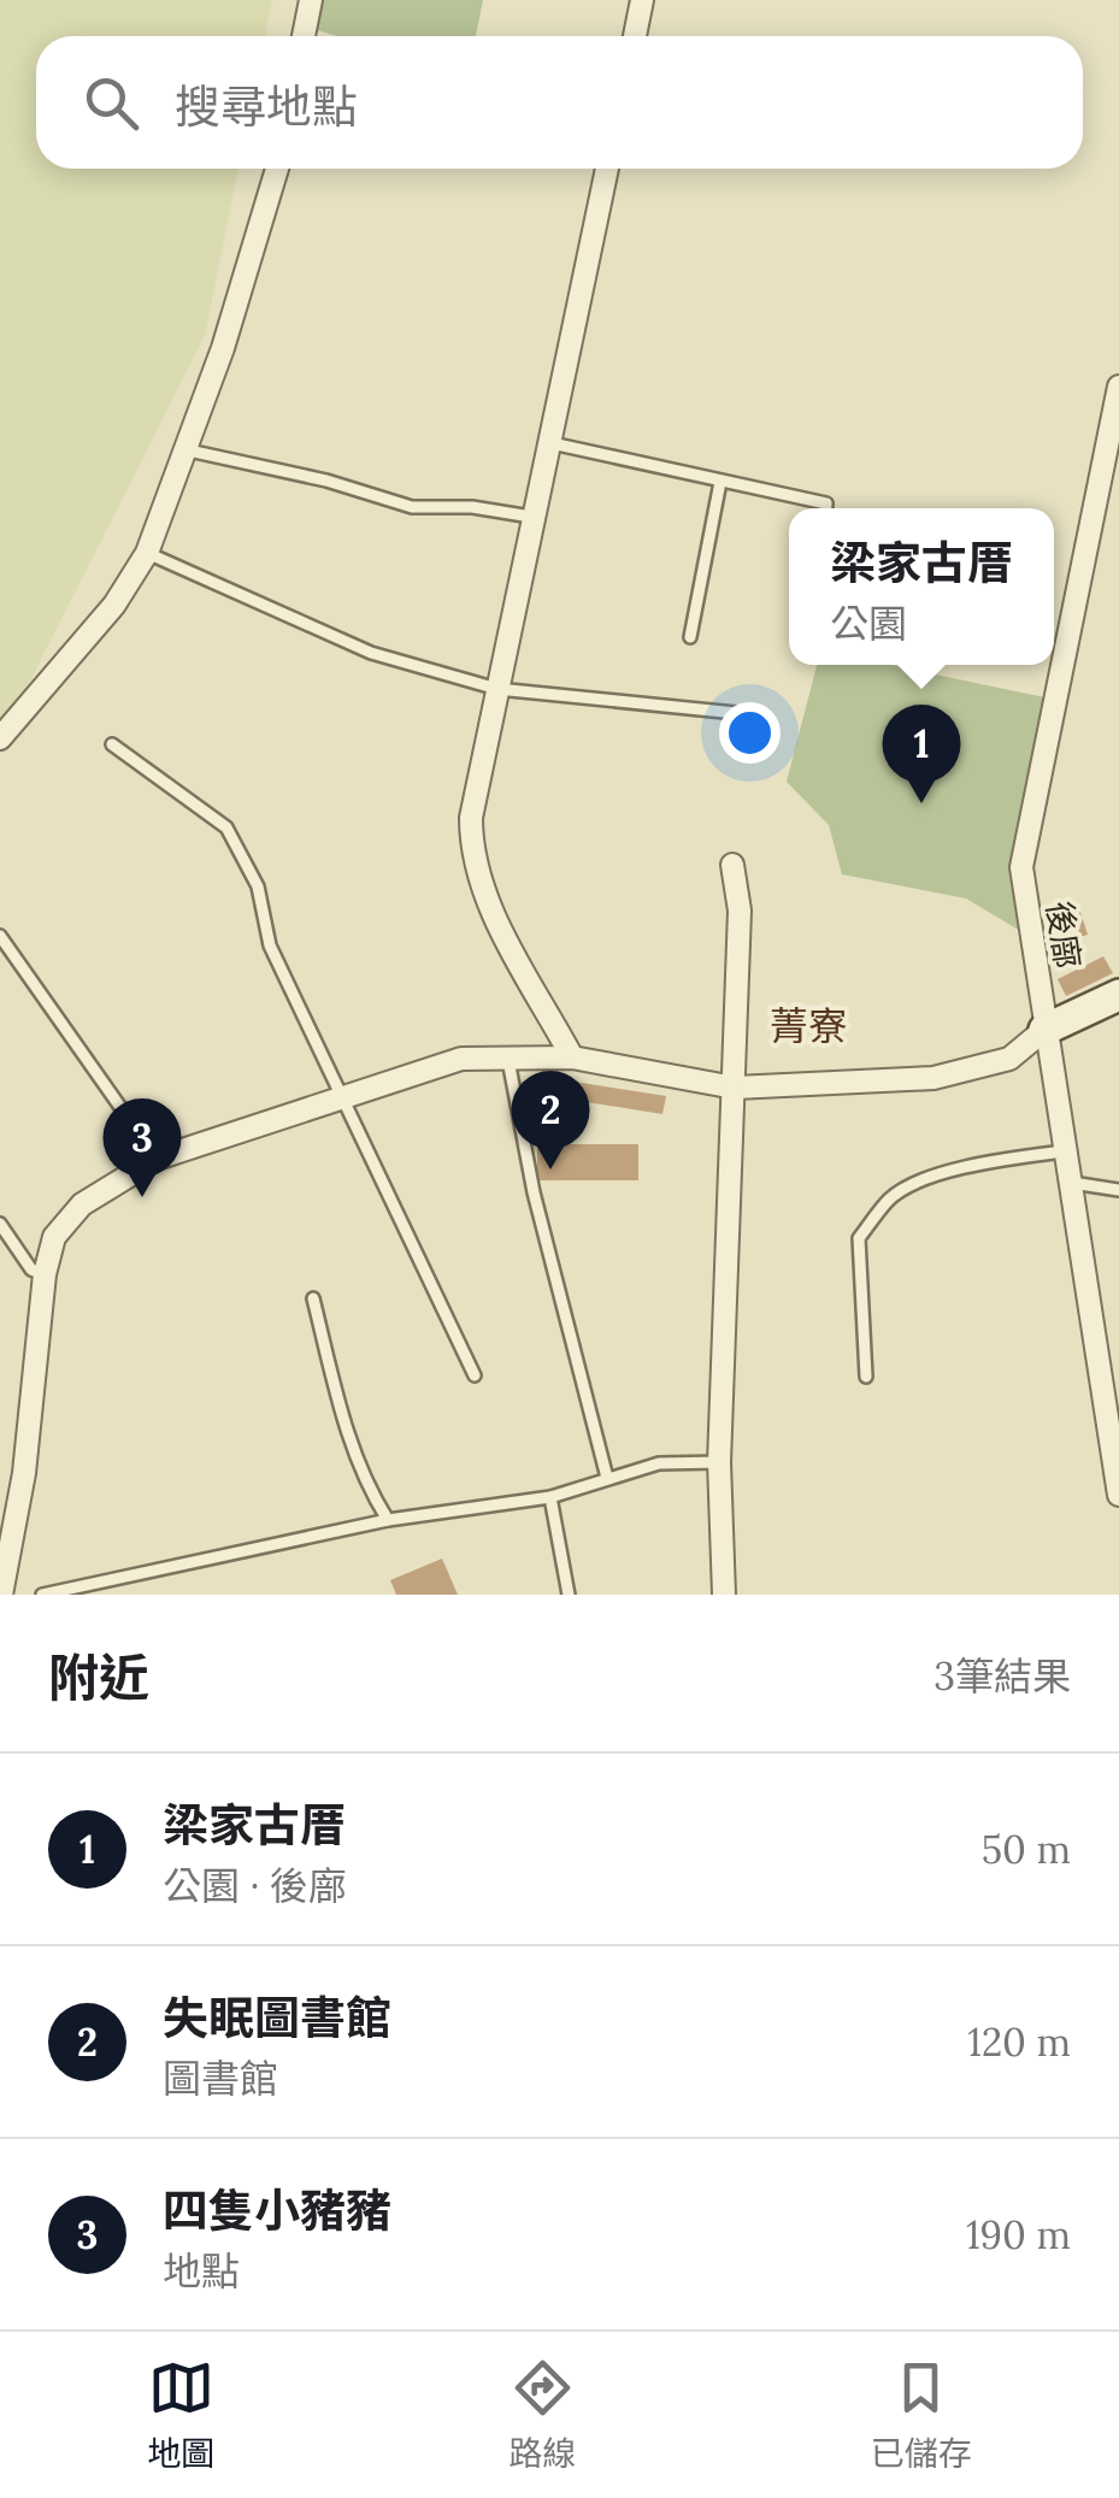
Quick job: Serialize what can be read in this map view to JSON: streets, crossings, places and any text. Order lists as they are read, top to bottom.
{
  "streets": {
    "street": ["後廍"]
  },
  "districts": ["菁寮"],
  "page": {
    "search": "搜尋地點",
    "popup": ["梁家古厝", "公園"],
    "pins": ["1", "2", "3"],
    "heading": ["附近", "3筆結果"],
    "list": [
      {
        "mark": "1",
        "name": "梁家古厝",
        "note": "公園 · 後廍",
        "value": "50 m"
      },
      {
        "mark": "2",
        "name": "失眠圖書館",
        "note": "圖書館",
        "value": "120 m"
      },
      {
        "mark": "3",
        "name": "四隻小豬豬",
        "note": "地點",
        "value": "190 m"
      }
    ],
    "nav": ["地圖", "路線", "已儲存"]
  }
}
